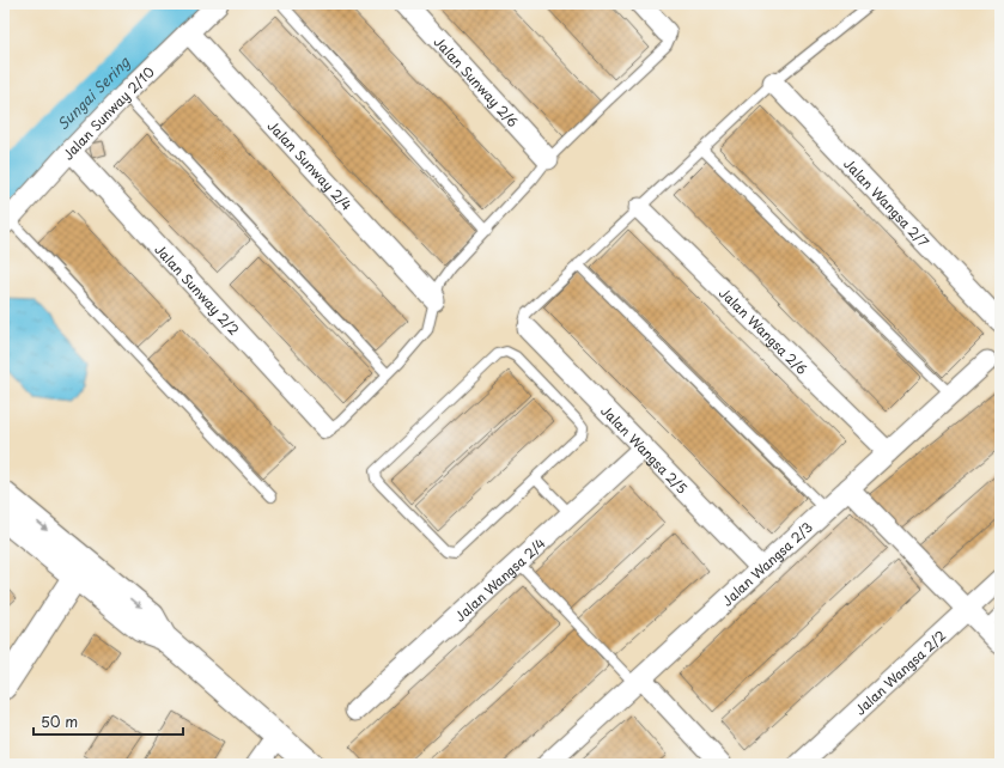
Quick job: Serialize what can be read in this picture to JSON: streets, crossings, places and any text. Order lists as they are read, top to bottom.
{
  "streets": {
    "street": [
      "Jalan Sunway 2/6",
      "Jalan Sunway 2/10",
      "Jalan Sunway 2/4",
      "Jalan Wangsa 2/7",
      "Jalan Sunway 2/2",
      "Jalan Wangsa 2/6",
      "Jalan Wangsa 2/5",
      "Jalan Wangsa 2/3",
      "Jalan Wangsa 2/4",
      "Jalan Wangsa 2/2"
    ]
  },
  "crossings": [
    ["Jalan Sunway 2/10", "Jalan Sunway 2/4"],
    ["Jalan Sunway 2/10", "Jalan Sunway 2/2"],
    ["Jalan Wangsa 2/6", "Jalan Wangsa 2/3"],
    ["Jalan Wangsa 2/5", "Jalan Wangsa 2/3"],
    ["Jalan Wangsa 2/5", "Jalan Wangsa 2/4"]
  ],
  "water": ["Sungai Sering"],
  "scale_bar": "50 m"
}
